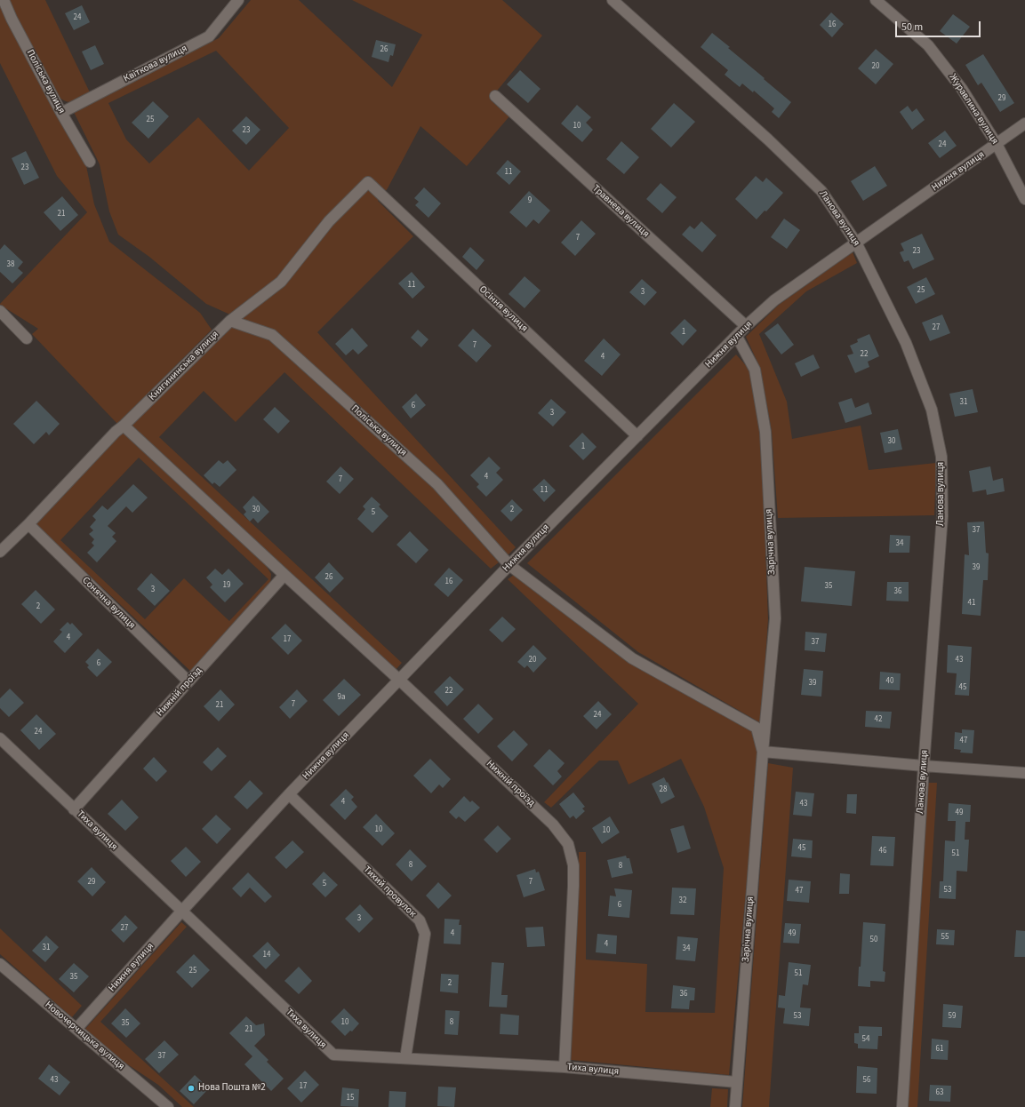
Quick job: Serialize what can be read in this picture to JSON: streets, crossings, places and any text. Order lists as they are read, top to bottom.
{
  "streets": {
    "street": [
      "Квіткова вулиця",
      "Поліська вулиця",
      "Журавлина вулиця",
      "Нижня вулиця",
      "Травнева вулиця",
      "Ланова вулиця",
      "Осіння вулиця",
      "Княгининська вулиця",
      "Зарічна вулиця",
      "Сонячна вулиця",
      "Нижній проїзд",
      "Тиха вулиця",
      "Тихий провулок",
      "Новочерчицька вулиця"
    ]
  },
  "crossings": [
    ["Квіткова вулиця", "Поліська вулиця"],
    ["Поліська вулиця", "Нижня вулиця"],
    ["Поліська вулиця", "Княгининська вулиця"],
    ["Поліська вулиця", "Зарічна вулиця"],
    ["Журавлина вулиця", "Нижня вулиця"],
    ["Нижня вулиця", "Травнева вулиця"],
    ["Нижня вулиця", "Ланова вулиця"],
    ["Нижня вулиця", "Осіння вулиця"],
    ["Нижня вулиця", "Зарічна вулиця"],
    ["Нижня вулиця", "Нижній проїзд"],
    ["Нижня вулиця", "Тиха вулиця"],
    ["Нижня вулиця", "Тихий провулок"],
    ["Нижня вулиця", "Новочерчицька вулиця"],
    ["Осіння вулиця", "Княгининська вулиця"],
    ["Княгининська вулиця", "Сонячна вулиця"],
    ["Княгининська вулиця", "Нижній проїзд"],
    ["Зарічна вулиця", "Тиха вулиця"],
    ["Сонячна вулиця", "Нижній проїзд"],
    ["Нижній проїзд", "Тиха вулиця"],
    ["Тиха вулиця", "Тихий провулок"]
  ],
  "places": ["Нова Пошта №2"],
  "house_numbers": [
    "24",
    "16",
    "26",
    "20",
    "29",
    "25",
    "10",
    "23",
    "24",
    "23",
    "11",
    "9",
    "21",
    "7",
    "23",
    "38",
    "11",
    "25",
    "3",
    "27",
    "1",
    "7",
    "22",
    "4",
    "31",
    "6",
    "3",
    "30",
    "1",
    "4",
    "7",
    "11",
    "30",
    "2",
    "5",
    "37",
    "34",
    "39",
    "26",
    "16",
    "19",
    "35",
    "3",
    "36",
    "41",
    "2",
    "4",
    "17",
    "37",
    "20",
    "43",
    "6",
    "40",
    "39",
    "45",
    "22",
    "9а",
    "7",
    "21",
    "24",
    "42",
    "24",
    "47",
    "28",
    "4",
    "43",
    "49",
    "10",
    "10",
    "45",
    "46",
    "51",
    "8",
    "8",
    "29",
    "7",
    "5",
    "53",
    "47",
    "32",
    "6",
    "3",
    "27",
    "4",
    "49",
    "55",
    "50",
    "4",
    "31",
    "34",
    "14",
    "25",
    "51",
    "35",
    "2",
    "36",
    "53",
    "59",
    "10",
    "8",
    "35",
    "21",
    "54",
    "61",
    "37",
    "43",
    "56",
    "17",
    "63",
    "15"
  ],
  "scale_bar": "50 m"
}
